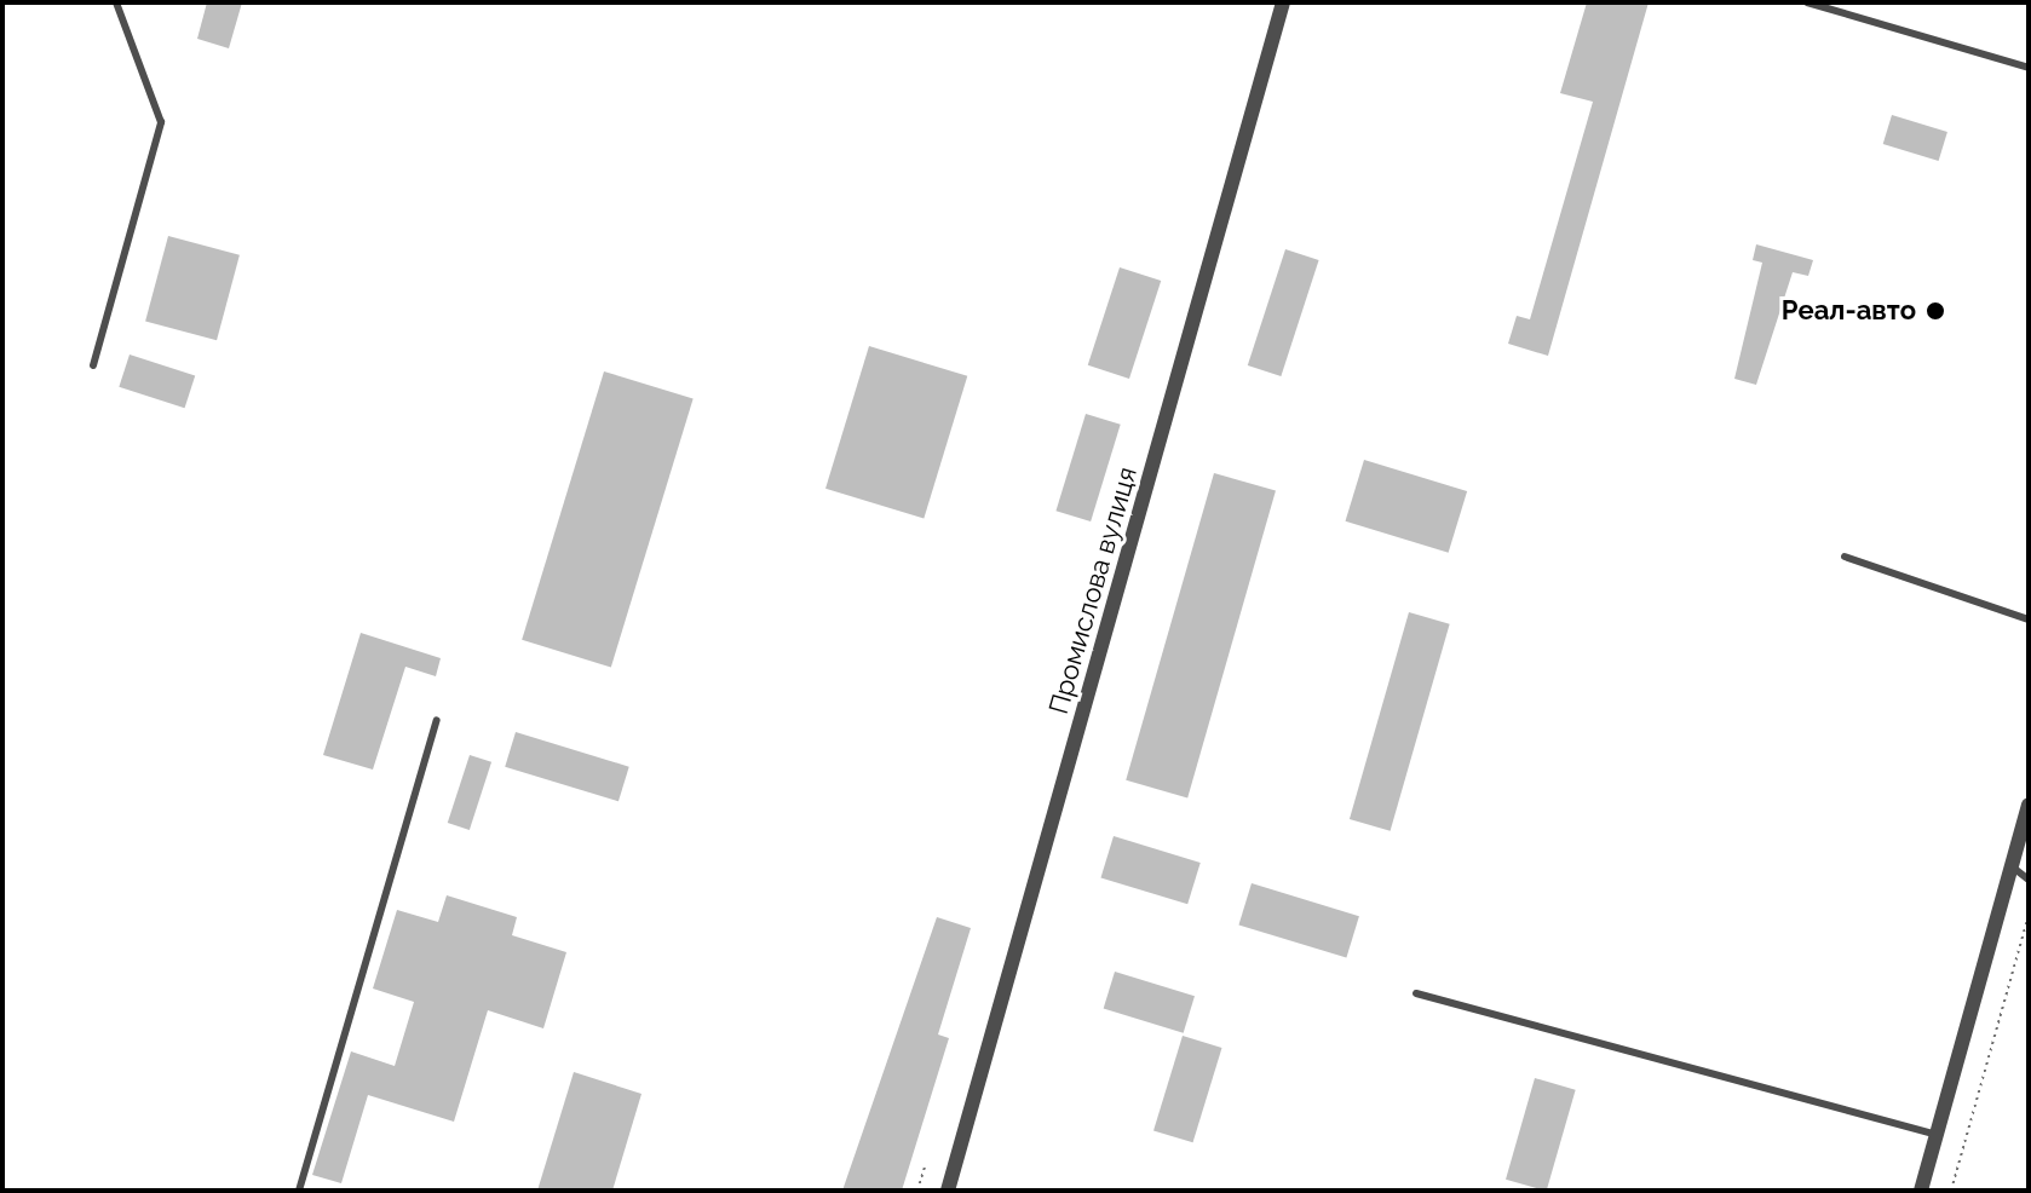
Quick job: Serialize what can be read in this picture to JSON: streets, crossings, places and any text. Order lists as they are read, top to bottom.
{
  "streets": {
    "street": ["Промислова вулиця"]
  },
  "places": ["Реал-авто"]
}
